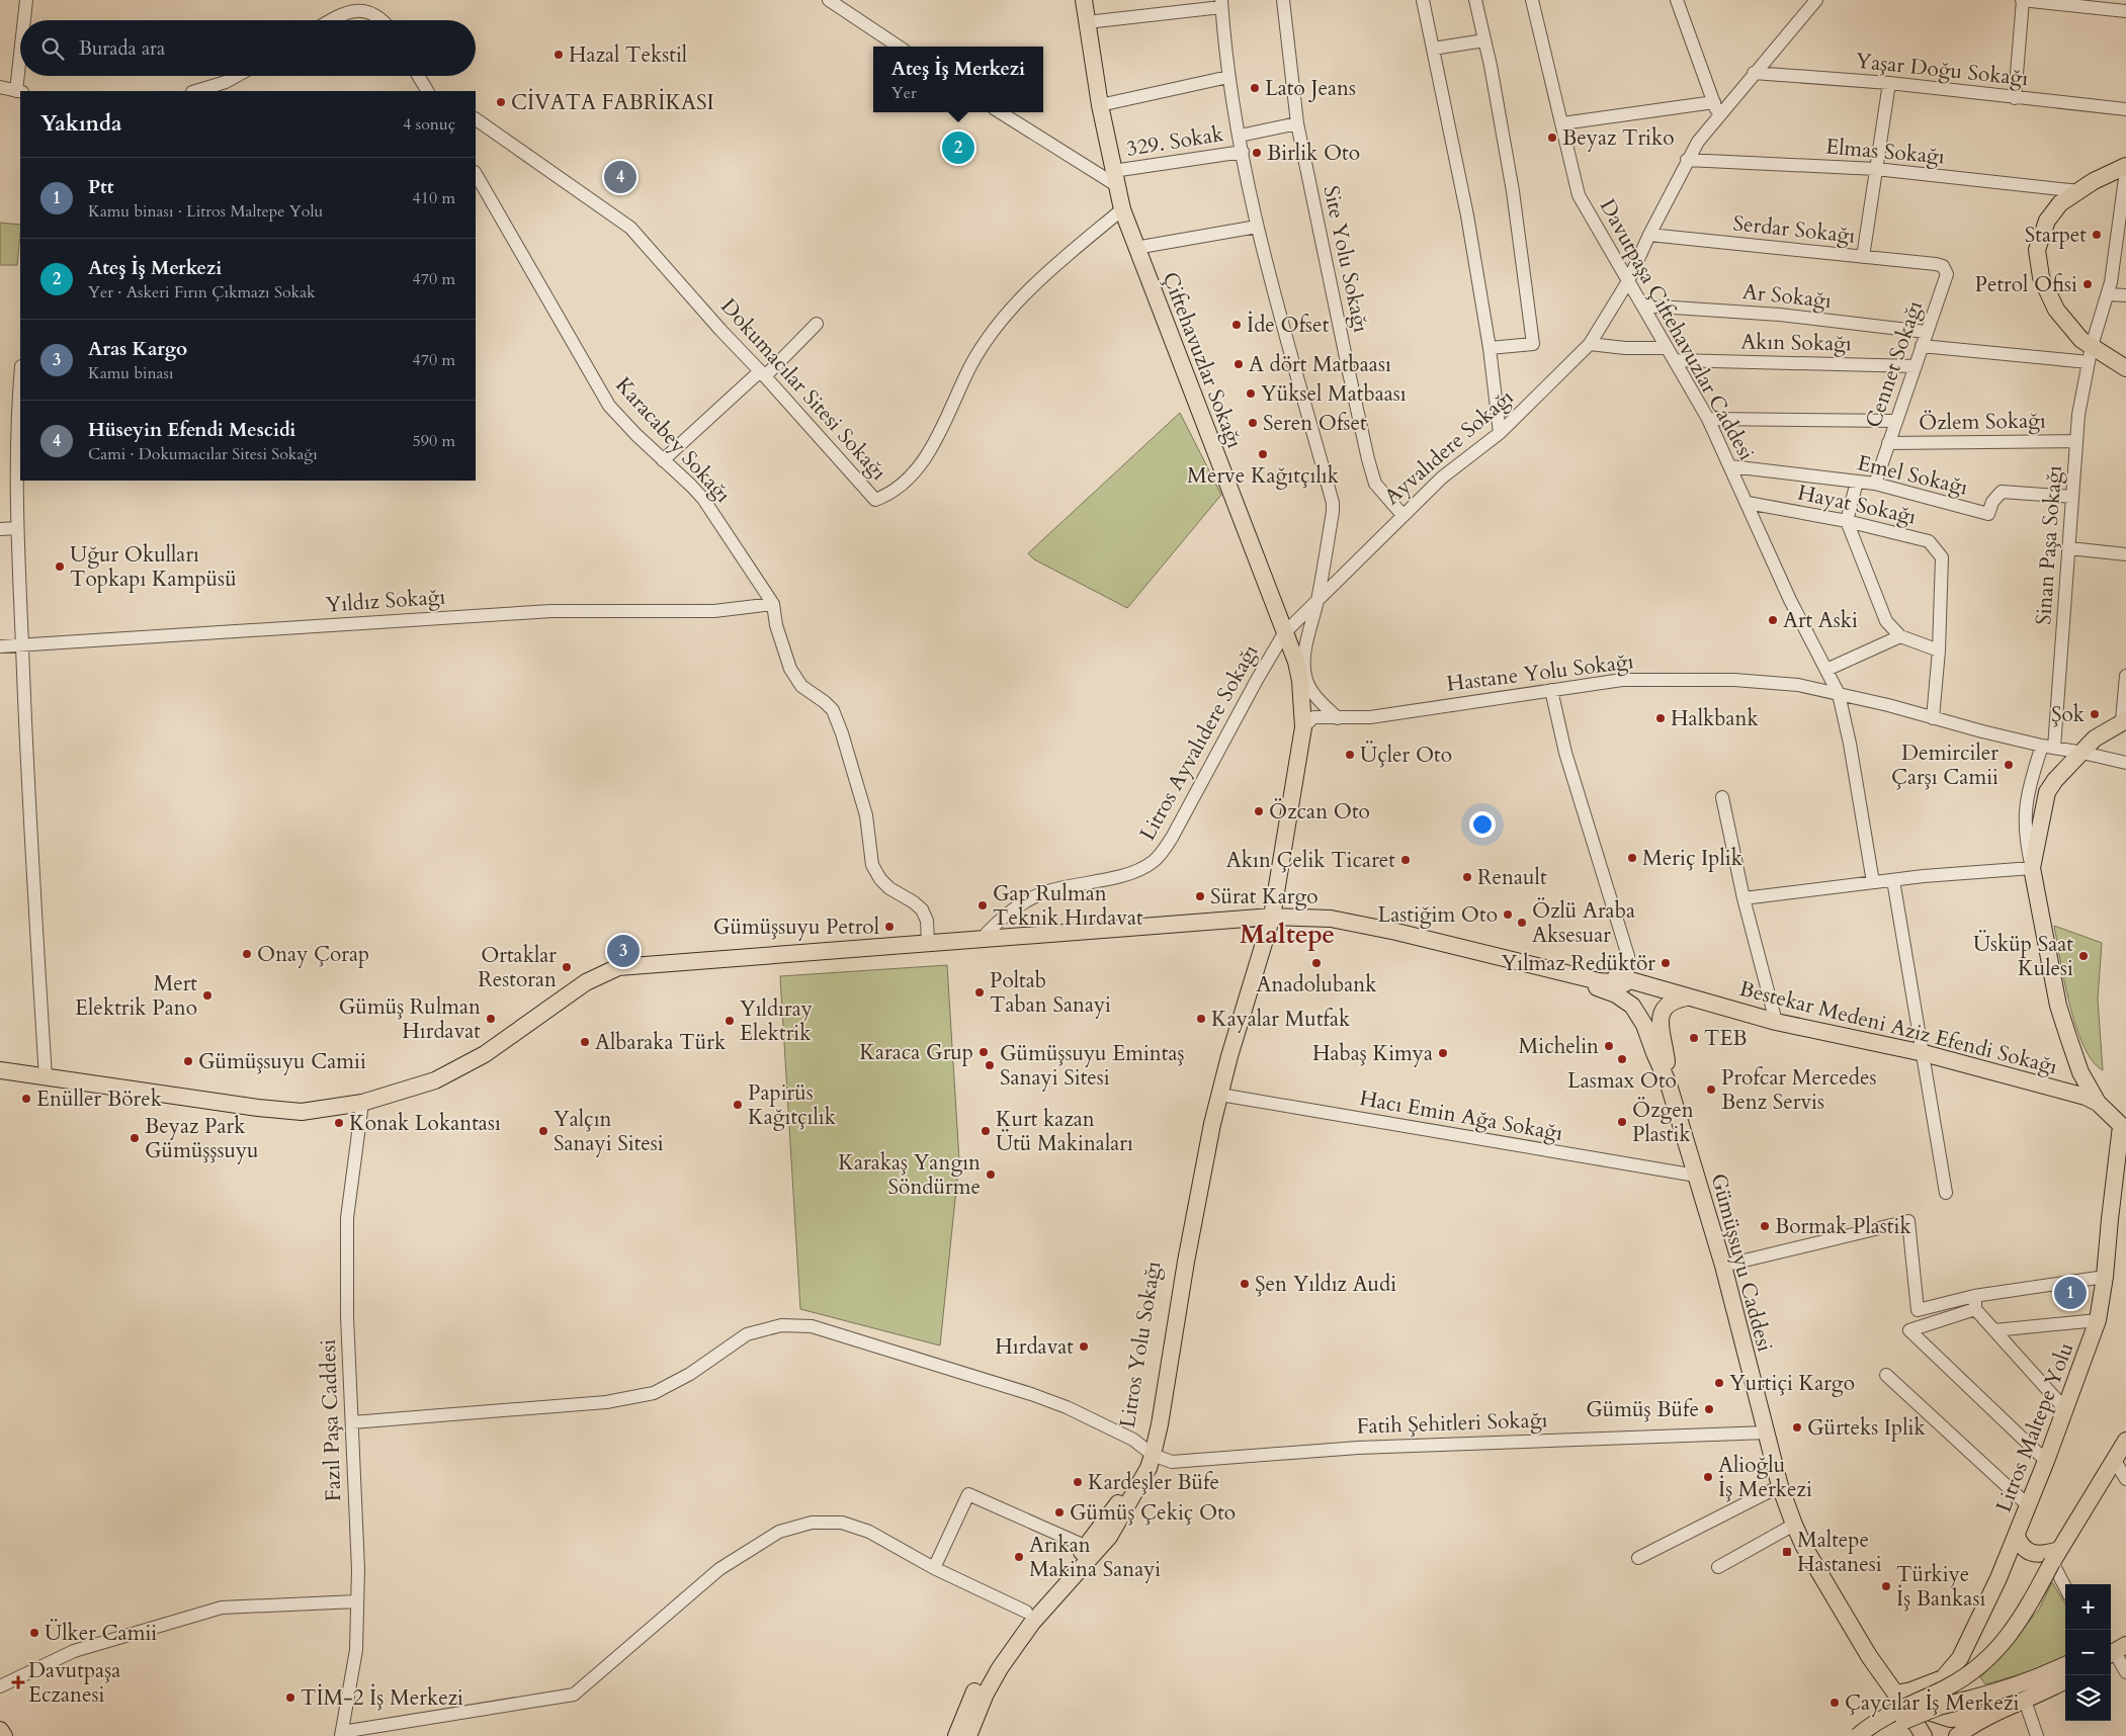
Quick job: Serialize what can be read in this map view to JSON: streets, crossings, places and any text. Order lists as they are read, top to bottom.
{
  "streets": {
    "main road": [
      "Çiftehavuzlar Sokağı",
      "Bestekar Medeni Aziz Efendi Sokağı",
      "Gümüşsuyu Caddesi",
      "Litros Yolu Sokağı",
      "Litros Maltepe Yolu"
    ],
    "street": [
      "Yaşar Doğu Sokağı",
      "329. Sokak",
      "Elmas Sokağı",
      "Serdar Sokağı",
      "Site Yolu Sokağı",
      "Ar Sokağı",
      "Davutpaşa Çiftehavuzlar Caddesi",
      "Akın Sokağı",
      "Cennet Sokağı",
      "Dokumacılar Sitesi Sokağı",
      "Özlem Sokağı",
      "Karacabey Sokağı",
      "Ayvalıdere Sokağı",
      "Emel Sokağı",
      "Hayat Sokağı",
      "Sinan Paşa Sokağı",
      "Yıldız Sokağı",
      "Hastane Yolu Sokağı",
      "Litros Ayvalıdere Sokağı",
      "Hacı Emin Ağa Sokağı",
      "Fazıl Paşa Caddesi",
      "Fatih Şehitleri Sokağı"
    ]
  },
  "crossings": [
    ["Yaşar Doğu Sokağı", "Ayvalıdere Sokağı"],
    ["329. Sokak", "Çiftehavuzlar Sokağı"],
    ["Elmas Sokağı", "Ayvalıdere Sokağı"],
    ["Serdar Sokağı", "Cennet Sokağı"],
    ["Serdar Sokağı", "Ayvalıdere Sokağı"],
    ["Site Yolu Sokağı", "Ayvalıdere Sokağı"],
    ["Ar Sokağı", "Davutpaşa Çiftehavuzlar Caddesi"],
    ["Ar Sokağı", "Cennet Sokağı"],
    ["Davutpaşa Çiftehavuzlar Caddesi", "Akın Sokağı"],
    ["Davutpaşa Çiftehavuzlar Caddesi", "Ayvalıdere Sokağı"],
    ["Davutpaşa Çiftehavuzlar Caddesi", "Emel Sokağı"],
    ["Davutpaşa Çiftehavuzlar Caddesi", "Hayat Sokağı"],
    ["Davutpaşa Çiftehavuzlar Caddesi", "Hastane Yolu Sokağı"],
    ["Akın Sokağı", "Cennet Sokağı"],
    ["Çiftehavuzlar Sokağı", "Dokumacılar Sitesi Sokağı"],
    ["Çiftehavuzlar Sokağı", "Ayvalıdere Sokağı"],
    ["Çiftehavuzlar Sokağı", "Hastane Yolu Sokağı"],
    ["Çiftehavuzlar Sokağı", "Litros Ayvalıdere Sokağı"],
    ["Cennet Sokağı", "Özlem Sokağı"],
    ["Cennet Sokağı", "Emel Sokağı"],
    ["Özlem Sokağı", "Sinan Paşa Sokağı"],
    ["Karacabey Sokağı", "Yıldız Sokağı"],
    ["Ayvalıdere Sokağı", "Litros Ayvalıdere Sokağı"],
    ["Emel Sokağı", "Sinan Paşa Sokağı"],
    ["Hayat Sokağı", "Hastane Yolu Sokağı"],
    ["Sinan Paşa Sokağı", "Hastane Yolu Sokağı"],
    ["Hacı Emin Ağa Sokağı", "Gümüşsuyu Caddesi"],
    ["Hacı Emin Ağa Sokağı", "Litros Yolu Sokağı"],
    ["Gümüşsuyu Caddesi", "Fatih Şehitleri Sokağı"],
    ["Gümüşsuyu Caddesi", "Litros Maltepe Yolu"],
    ["Litros Yolu Sokağı", "Fatih Şehitleri Sokağı"],
    ["Fazıl Paşa Caddesi", "Fatih Şehitleri Sokağı"]
  ],
  "districts": ["Maltepe"],
  "places": {
    "other": [
      "Hazal Tekstil",
      "Lato Jeans",
      "CİVATA FABRİKASI",
      "Beyaz Triko",
      "Birlik Oto",
      "Starpet",
      "Petrol Ofisi",
      "İde Ofset",
      "A dört Matbaası",
      "Yüksel Matbaası",
      "Seren Ofset",
      "Merve Kağıtçılık",
      "Uğur Okulları Topkapı Kampüsü",
      "Art Aski",
      "Şok",
      "Halkbank",
      "Üçler Oto",
      "Demirciler Çarşı Camii",
      "Özcan Oto",
      "Meriç Iplik",
      "Akın Çelik Ticaret",
      "Renault",
      "Sürat Kargo",
      "Gap Rulman Teknik Hırdavat",
      "Lastiğim Oto",
      "Özlü Araba Aksesuar",
      "Gümüşsuyu Petrol",
      "Onay Çorap",
      "Üsküp Saat Kulesi",
      "Anadolubank",
      "Yılmaz Redüktör",
      "Ortaklar Restoran",
      "Poltab Taban Sanayi",
      "Mert Elektrik Pano",
      "Gümüş Rulman Hırdavat",
      "Kayalar Mutfak",
      "Yıldıray Elektrik",
      "TEB",
      "Albaraka Türk",
      "Michelin",
      "Karaca Grup",
      "Habaş Kimya",
      "Lasmax Oto",
      "Gümüşsuyu Camii",
      "Gümüşsuyu Emintaş Sanayi Sitesi",
      "Profcar Mercedes Benz Servis",
      "Enüller Börek",
      "Papirüs Kağıtçılık",
      "Özgen Plastik",
      "Konak Lokantası",
      "Yalçın Sanayi Sitesi",
      "Kurt kazan Ütü Makinaları",
      "Beyaz Park Gümüşşsuyu",
      "Karakaş Yangın Söndürme",
      "Bormak Plastik",
      "Şen Yıldız Audi",
      "Hırdavat",
      "Yurtiçi Kargo",
      "Gümüş Büfe",
      "Gürteks Iplik",
      "Alioğlu İş Merkezi",
      "Kardeşler Büfe",
      "Gümüş Çekiç Oto",
      "Arıkan Makina Sanayi",
      "Türkiye İş Bankası",
      "Ülker Camii",
      "TİM-2 İş Merkezi",
      "Çaycılar İş Merkezi"
    ],
    "transit": ["Maltepe Hastanesi"],
    "health": ["Davutpaşa Eczanesi"]
  },
  "page": {
    "search": "Burada ara",
    "popup": ["Ateş İş Merkezi", "Yer"],
    "heading": ["Yakında", "4 sonuç"],
    "pins": [
      "2",
      "4",
      "3",
      "1"
    ],
    "list": [
      {
        "mark": "1",
        "name": "Ptt",
        "note": "Kamu binası · Litros Maltepe Yolu",
        "value": "410 m"
      },
      {
        "mark": "2",
        "name": "Ateş İş Merkezi",
        "note": "Yer · Askeri Fırın Çıkmazı Sokak",
        "value": "470 m"
      },
      {
        "mark": "3",
        "name": "Aras Kargo",
        "note": "Kamu binası",
        "value": "470 m"
      },
      {
        "mark": "4",
        "name": "Hüseyin Efendi Mescidi",
        "note": "Cami · Dokumacılar Sitesi Sokağı",
        "value": "590 m"
      }
    ],
    "map_buttons": ["+", "−"]
  }
}
